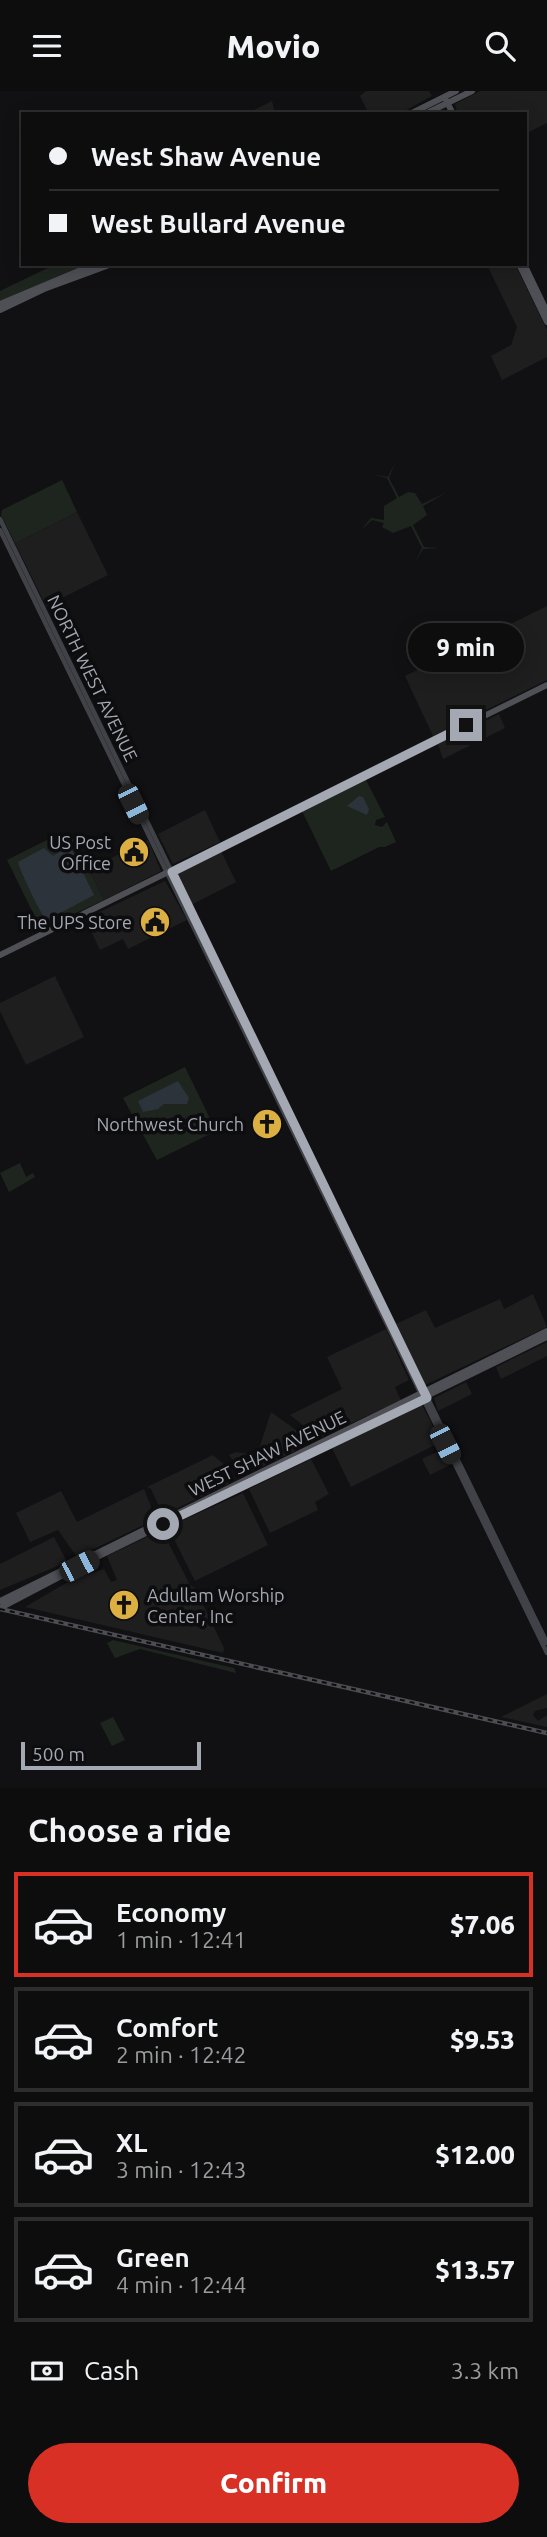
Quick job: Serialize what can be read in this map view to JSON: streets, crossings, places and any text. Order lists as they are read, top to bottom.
{
  "streets": {
    "main road": ["NORTH WEST AVENUE", "WEST SHAW AVENUE"]
  },
  "crossings": [
    ["NORTH WEST AVENUE", "WEST SHAW AVENUE"]
  ],
  "places": {
    "public building": ["US Post Office", "The UPS Store"],
    "church": ["Northwest Church", "Adullam Worship Center, Inc"]
  },
  "scale_bar": "500 m",
  "page": {
    "header": "Movio",
    "banner": ["West Shaw Avenue", "West Bullard Avenue"],
    "bubble": "9 min",
    "scale": "500 m",
    "heading": "Choose a ride",
    "list": [
      {
        "name": "Economy",
        "note": "1 min · 12:41",
        "value": "$7.06"
      },
      {
        "name": "Comfort",
        "note": "2 min · 12:42",
        "value": "$9.53"
      },
      {
        "name": "XL",
        "note": "3 min · 12:43",
        "value": "$12.00"
      },
      {
        "name": "Green",
        "note": "4 min · 12:44",
        "value": "$13.57"
      }
    ],
    "pay": ["Cash", "3.3 km"],
    "buttons": "Confirm"
  }
}
